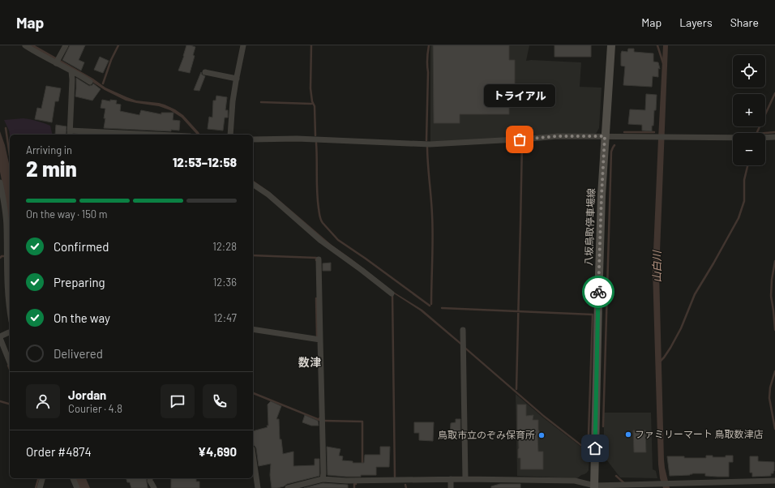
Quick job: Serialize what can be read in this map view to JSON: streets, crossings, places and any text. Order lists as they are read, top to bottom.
{
  "streets": {
    "main road": ["八坂鳥取停車場線"]
  },
  "districts": ["数津"],
  "water": ["山白川"],
  "places": ["トライアル", "ファミリーマート 鳥取数津店", "鳥取市立のぞみ保育所"],
  "page": {
    "header": "Map",
    "nav": ["Map", "Layers", "Share"],
    "map_buttons": ["+", "−"],
    "bubble": "トライアル",
    "heading": ["2 min", "Arriving in", "12:53–12:58"],
    "panel": [
      "Jordan",
      "Courier · 4.8",
      "Order #4874",
      "¥4,690"
    ],
    "bar": "On the way · 150 m",
    "list": [
      ["Confirmed", "12:28"],
      ["Preparing", "12:36"],
      ["On the way", "12:47"],
      "Delivered"
    ]
  }
}
